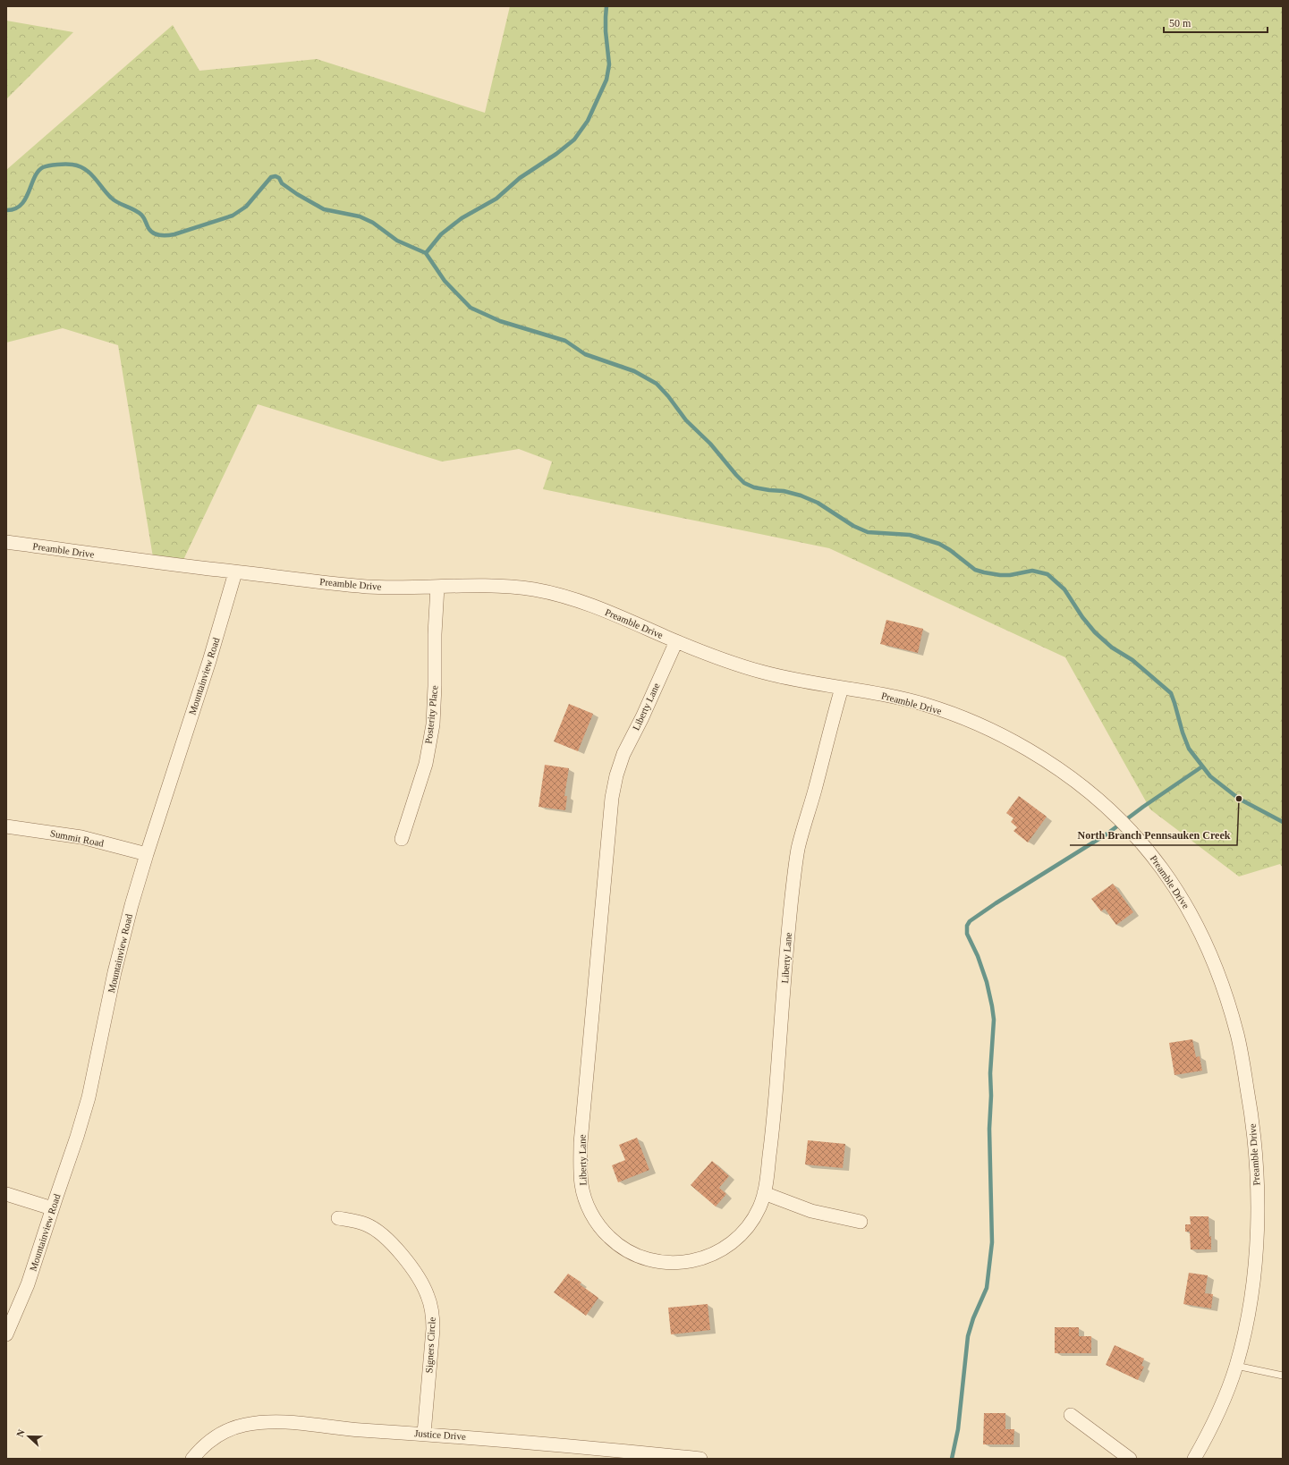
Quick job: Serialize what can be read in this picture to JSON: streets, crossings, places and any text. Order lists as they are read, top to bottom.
{
  "streets": {
    "street": [
      "Preamble Drive",
      "Mountainview Road",
      "Liberty Lane",
      "Posterity Place",
      "Summit Road",
      "Signers Circle",
      "Justice Drive"
    ]
  },
  "crossings": [
    ["Preamble Drive", "Mountainview Road"],
    ["Preamble Drive", "Liberty Lane"],
    ["Preamble Drive", "Posterity Place"],
    ["Mountainview Road", "Summit Road"],
    ["Signers Circle", "Justice Drive"]
  ],
  "places": ["North Branch Pennsauken Creek"],
  "scale_bar": "50 m",
  "north": "left"
}
